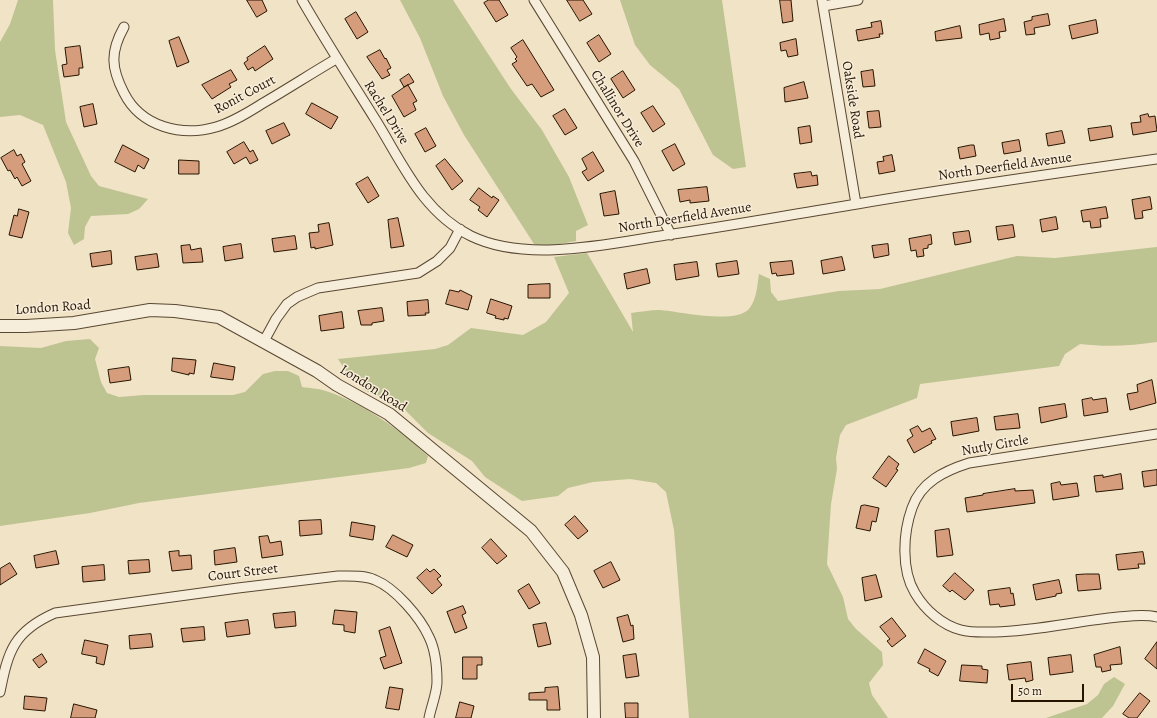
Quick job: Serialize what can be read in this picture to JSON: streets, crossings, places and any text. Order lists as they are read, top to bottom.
{
  "streets": {
    "street": [
      "Ronit Court",
      "Oakside Road",
      "Challinor Drive",
      "Rachel Drive",
      "North Deerfield Avenue",
      "London Road",
      "Nutly Circle",
      "Court Street"
    ]
  },
  "crossings": [
    ["Ronit Court", "Rachel Drive"],
    ["Oakside Road", "North Deerfield Avenue"],
    ["Challinor Drive", "North Deerfield Avenue"],
    ["Rachel Drive", "North Deerfield Avenue"]
  ],
  "scale_bar": "50 m"
}
